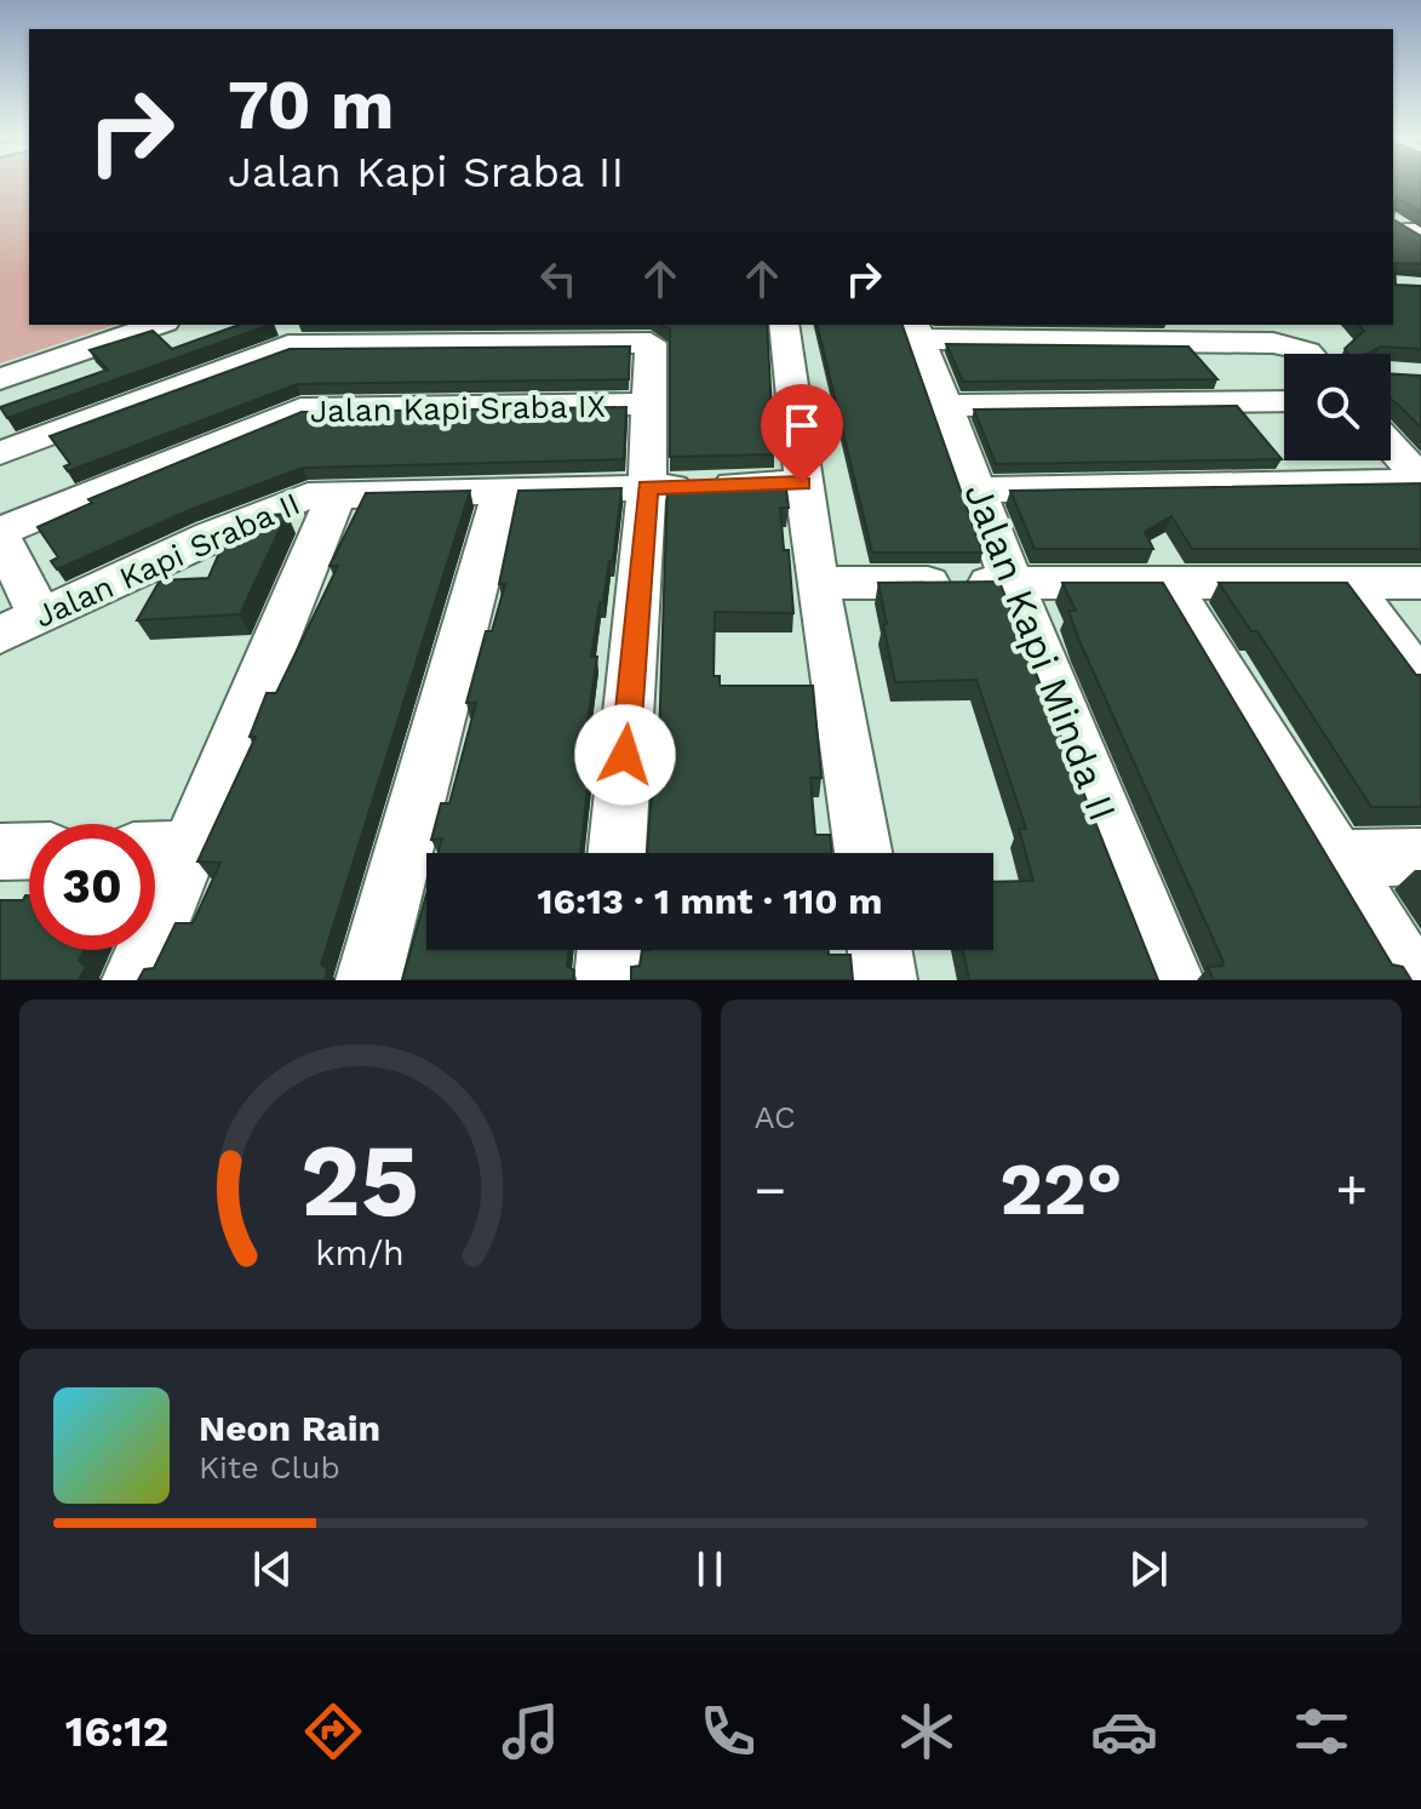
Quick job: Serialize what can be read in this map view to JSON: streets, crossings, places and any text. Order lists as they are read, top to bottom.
{
  "streets": {
    "street": ["Jalan Kapi Sraba IX", "Jalan Kapi Sraba II", "Jalan Kapi Minda II"]
  },
  "page": {
    "turn": ["70 m", "Jalan Kapi Sraba II"],
    "limit": "30",
    "trip": "16:13 · 1 mnt · 110 m",
    "tile": "AC",
    "heat": ["−", "22°", "+"],
    "song": ["Neon Rain", "Kite Club"],
    "tabs": "16:12",
    "gauge": ["25", "km/h"]
  }
}
